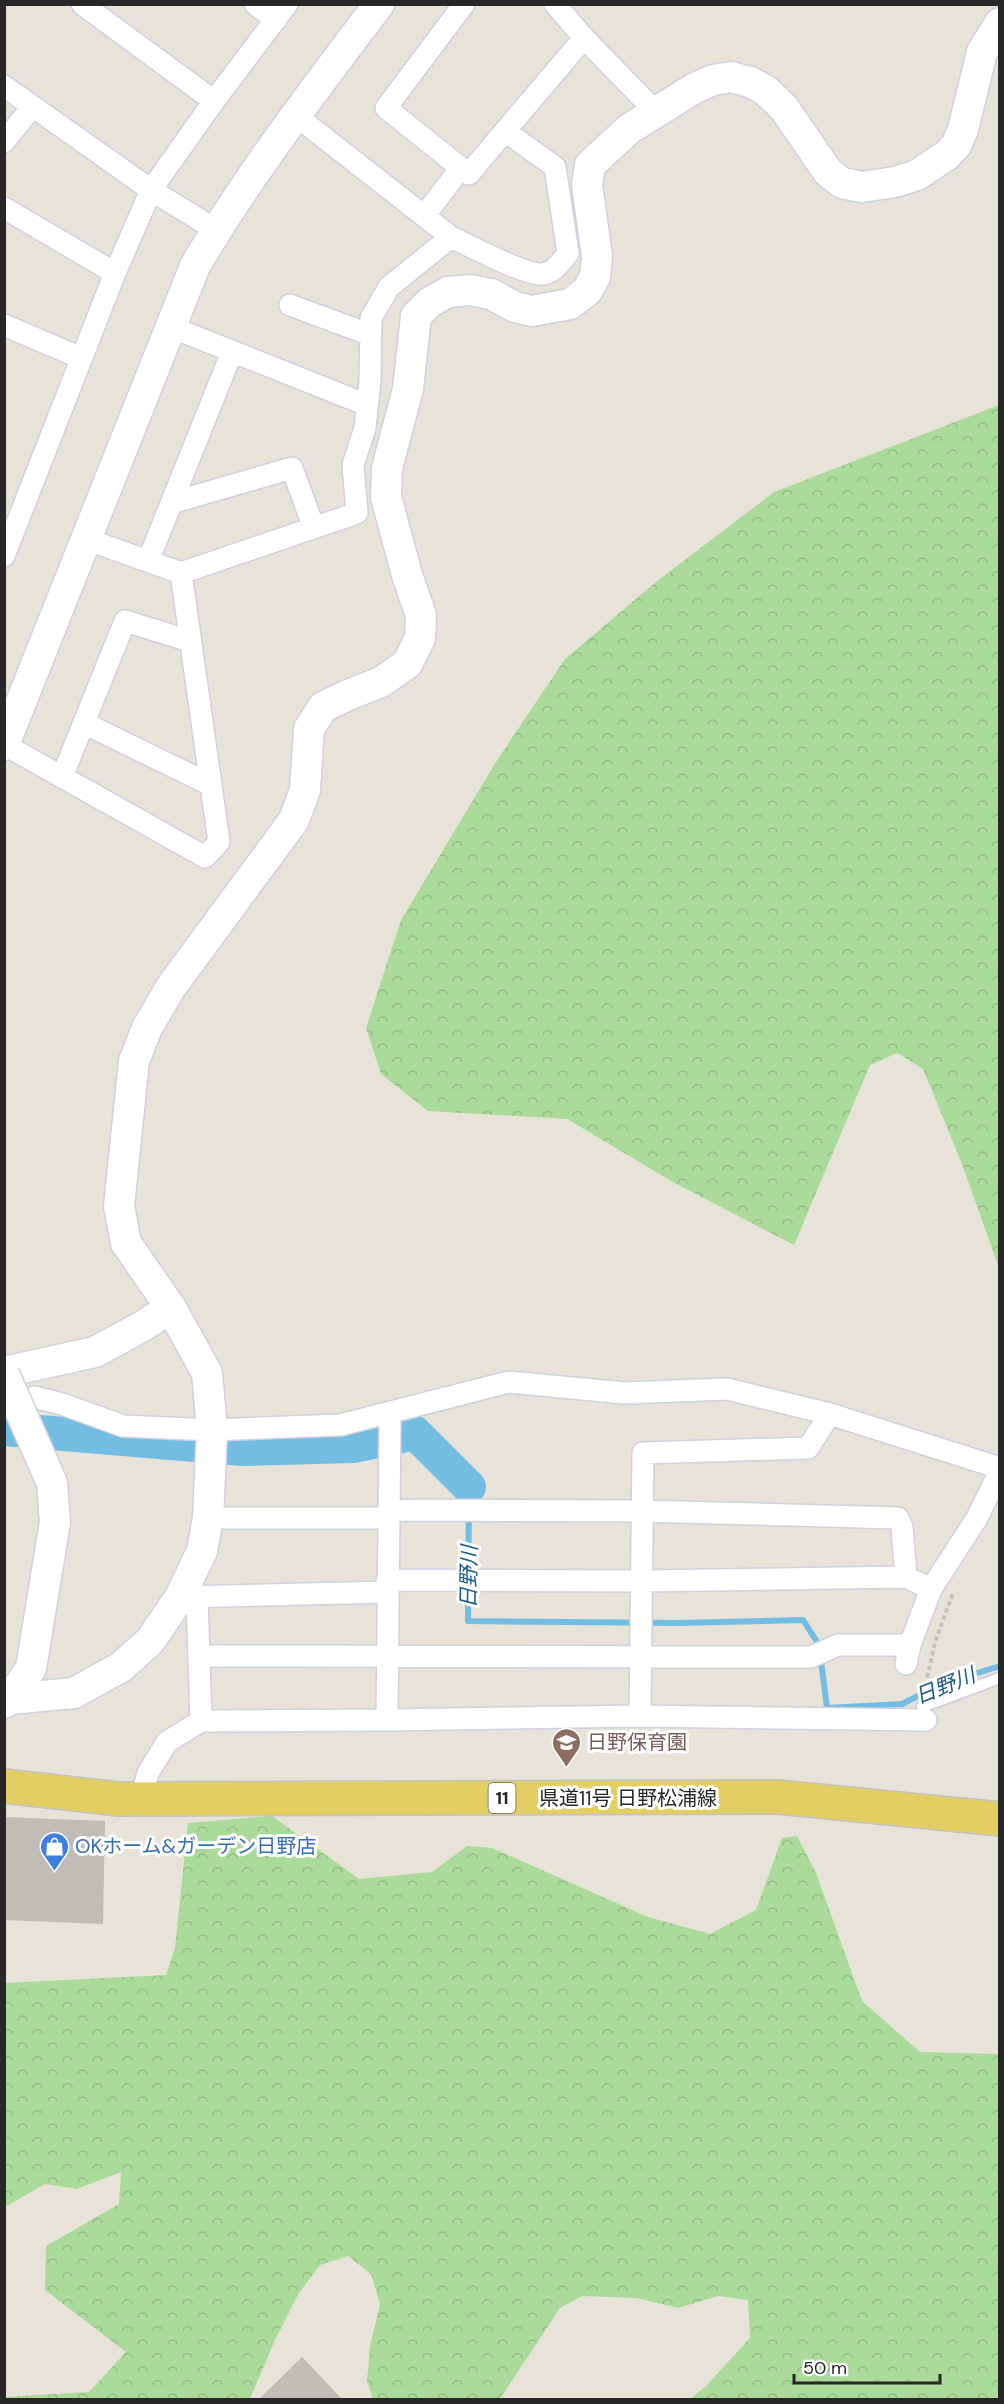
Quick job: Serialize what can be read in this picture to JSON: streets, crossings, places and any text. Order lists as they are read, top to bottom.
{
  "streets": {
    "main road": ["11", "県道11号 日野松浦線"]
  },
  "water": ["日野川"],
  "places": {
    "school or university": ["日野保育園"],
    "shop": ["OKホーム&ガーデン日野店"]
  },
  "scale_bar": "50 m"
}
